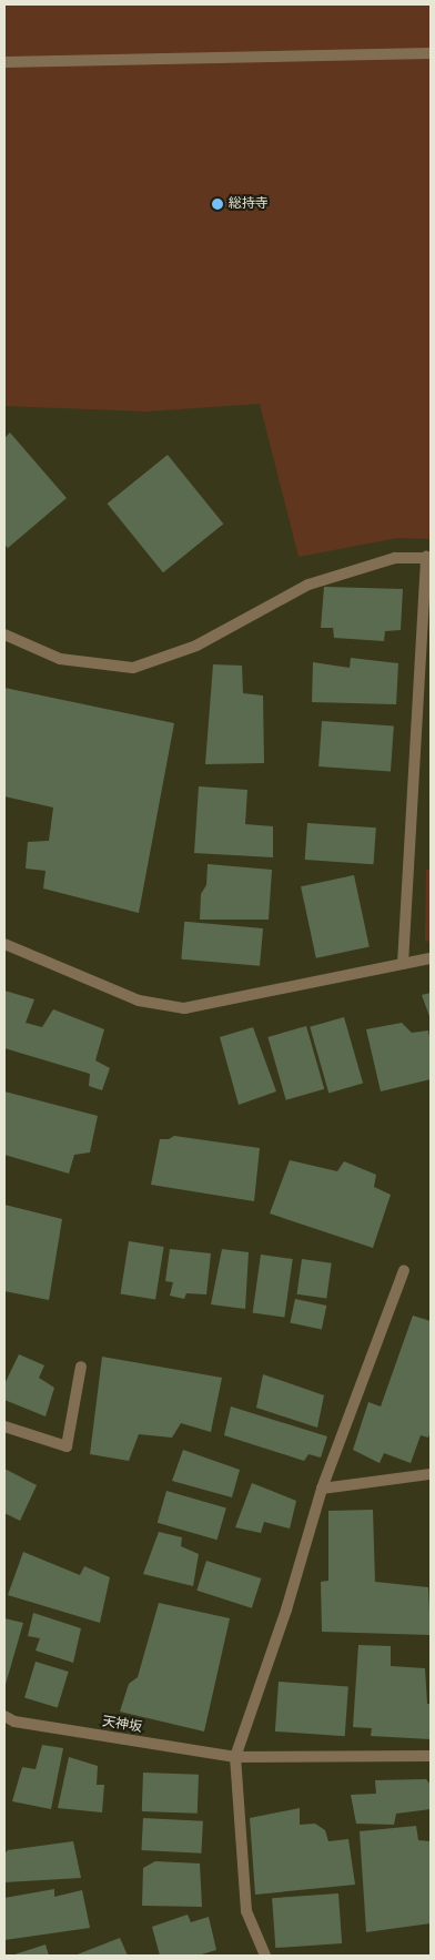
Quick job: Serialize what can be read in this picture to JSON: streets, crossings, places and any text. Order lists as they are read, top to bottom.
{
  "streets": {
    "street": ["天神坂"]
  },
  "places": ["総持寺"]
}
